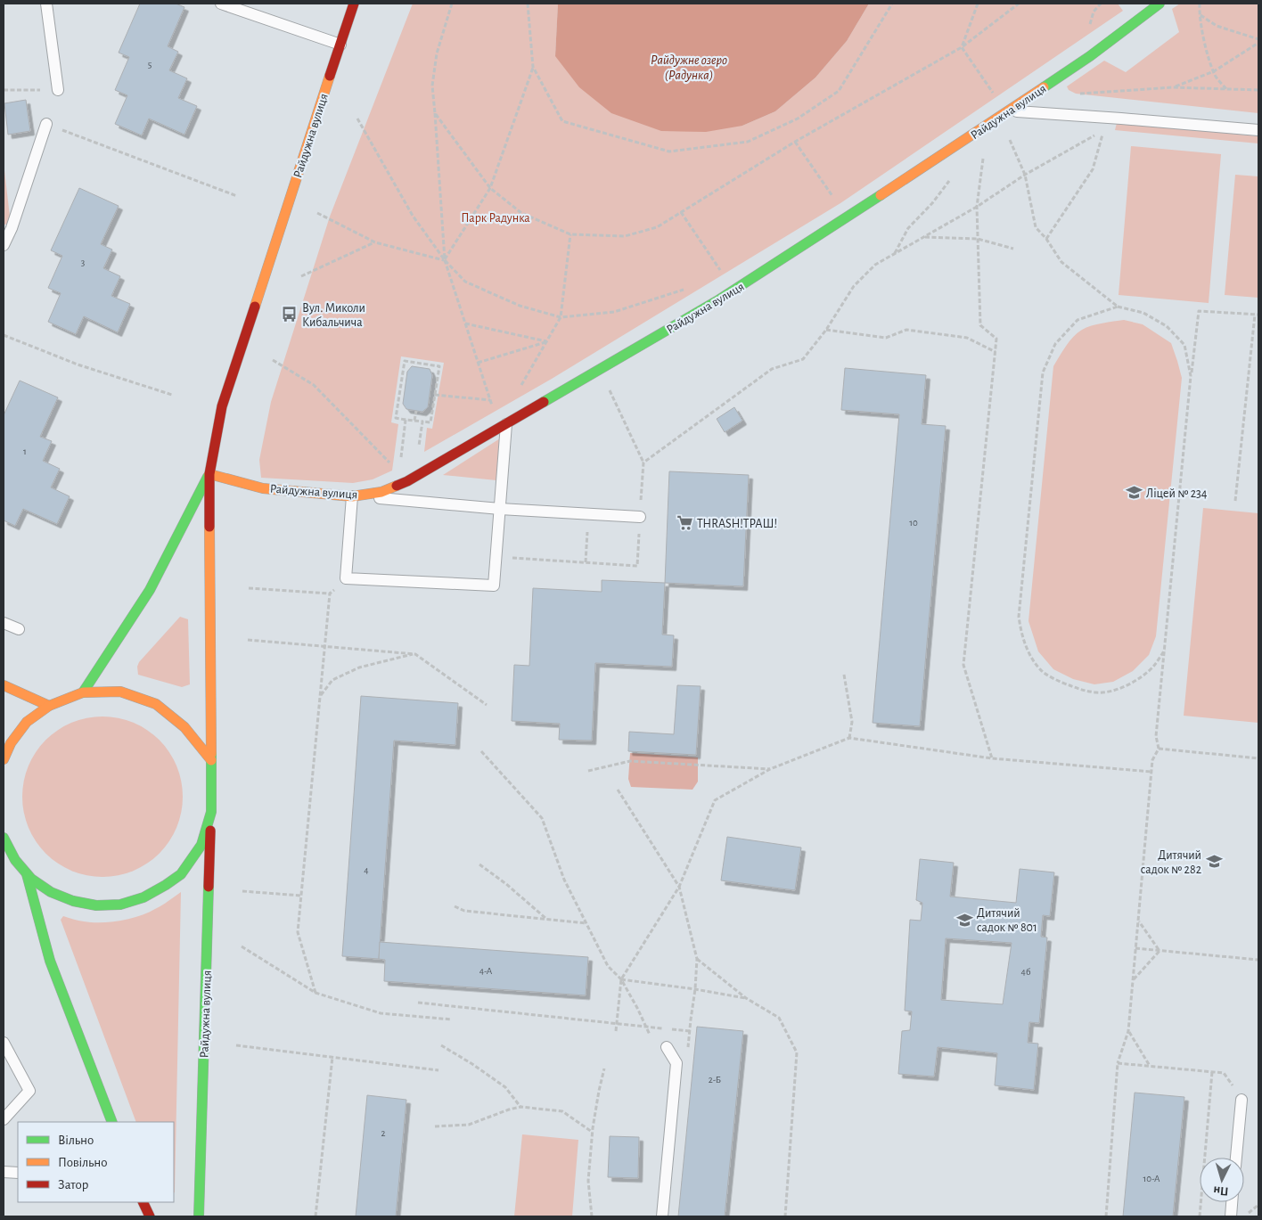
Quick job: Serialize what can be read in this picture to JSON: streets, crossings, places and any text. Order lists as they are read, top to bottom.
{
  "streets": {
    "street": ["Райдужна вулиця"]
  },
  "water": ["Райдужне озеро (Радунка)"],
  "parks": ["Парк Радунка"],
  "places": {
    "bus stop": ["Вул. Миколи Кибальчича"],
    "school or university": ["Ліцей № 234", "Дитячий садок № 282", "Дитячий садок № 801"],
    "supermarket": ["ТHRASH!ТРАШ!"]
  },
  "house_numbers": [
    "5",
    "3",
    "1",
    "10",
    "4",
    "4-А",
    "4б",
    "2-Б",
    "2",
    "10-А"
  ],
  "legend": ["Вільно", "Повільно", "Затор"],
  "north": "bottom"
}
